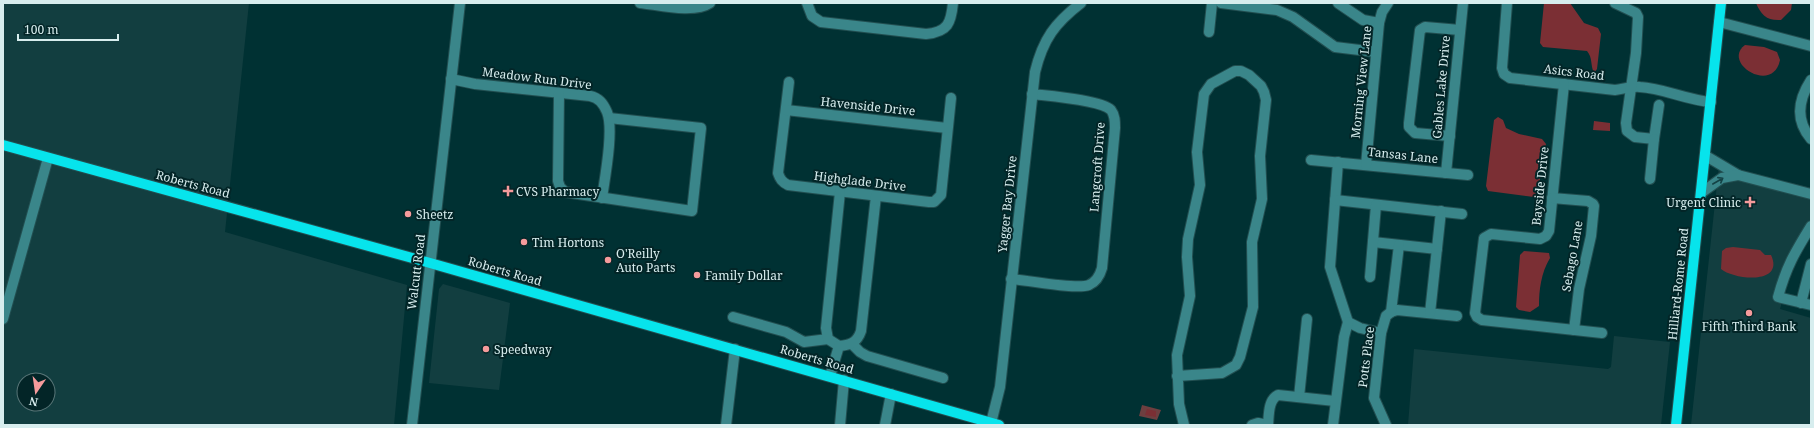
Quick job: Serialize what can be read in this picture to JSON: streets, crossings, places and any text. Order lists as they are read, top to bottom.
{
  "streets": {
    "main road": ["Roberts Road", "Hilliard-Rome Road"],
    "street": [
      "Asics Road",
      "Meadow Run Drive",
      "Morning View Lane",
      "Gables Lake Drive",
      "Havenside Drive",
      "Tansas Lane",
      "Langcroft Drive",
      "Highglade Drive",
      "Bayside Drive",
      "Yagger Bay Drive",
      "Sebago Lane",
      "Walcutt Road",
      "Potts Place"
    ]
  },
  "crossings": [
    ["Asics Road", "Bayside Drive"],
    ["Asics Road", "Hilliard-Rome Road"],
    ["Meadow Run Drive", "Walcutt Road"],
    ["Morning View Lane", "Tansas Lane"],
    ["Gables Lake Drive", "Tansas Lane"],
    ["Havenside Drive", "Highglade Drive"],
    ["Langcroft Drive", "Yagger Bay Drive"],
    ["Roberts Road", "Yagger Bay Drive"],
    ["Roberts Road", "Walcutt Road"],
    ["Bayside Drive", "Sebago Lane"]
  ],
  "places": {
    "health": ["CVS Pharmacy", "Urgent Clinic"],
    "other": [
      "Sheetz",
      "Tim Hortons",
      "O'Reilly Auto Parts",
      "Family Dollar",
      "Fifth Third Bank",
      "Speedway"
    ]
  },
  "scale_bar": "100 m",
  "north": "bottom"
}
